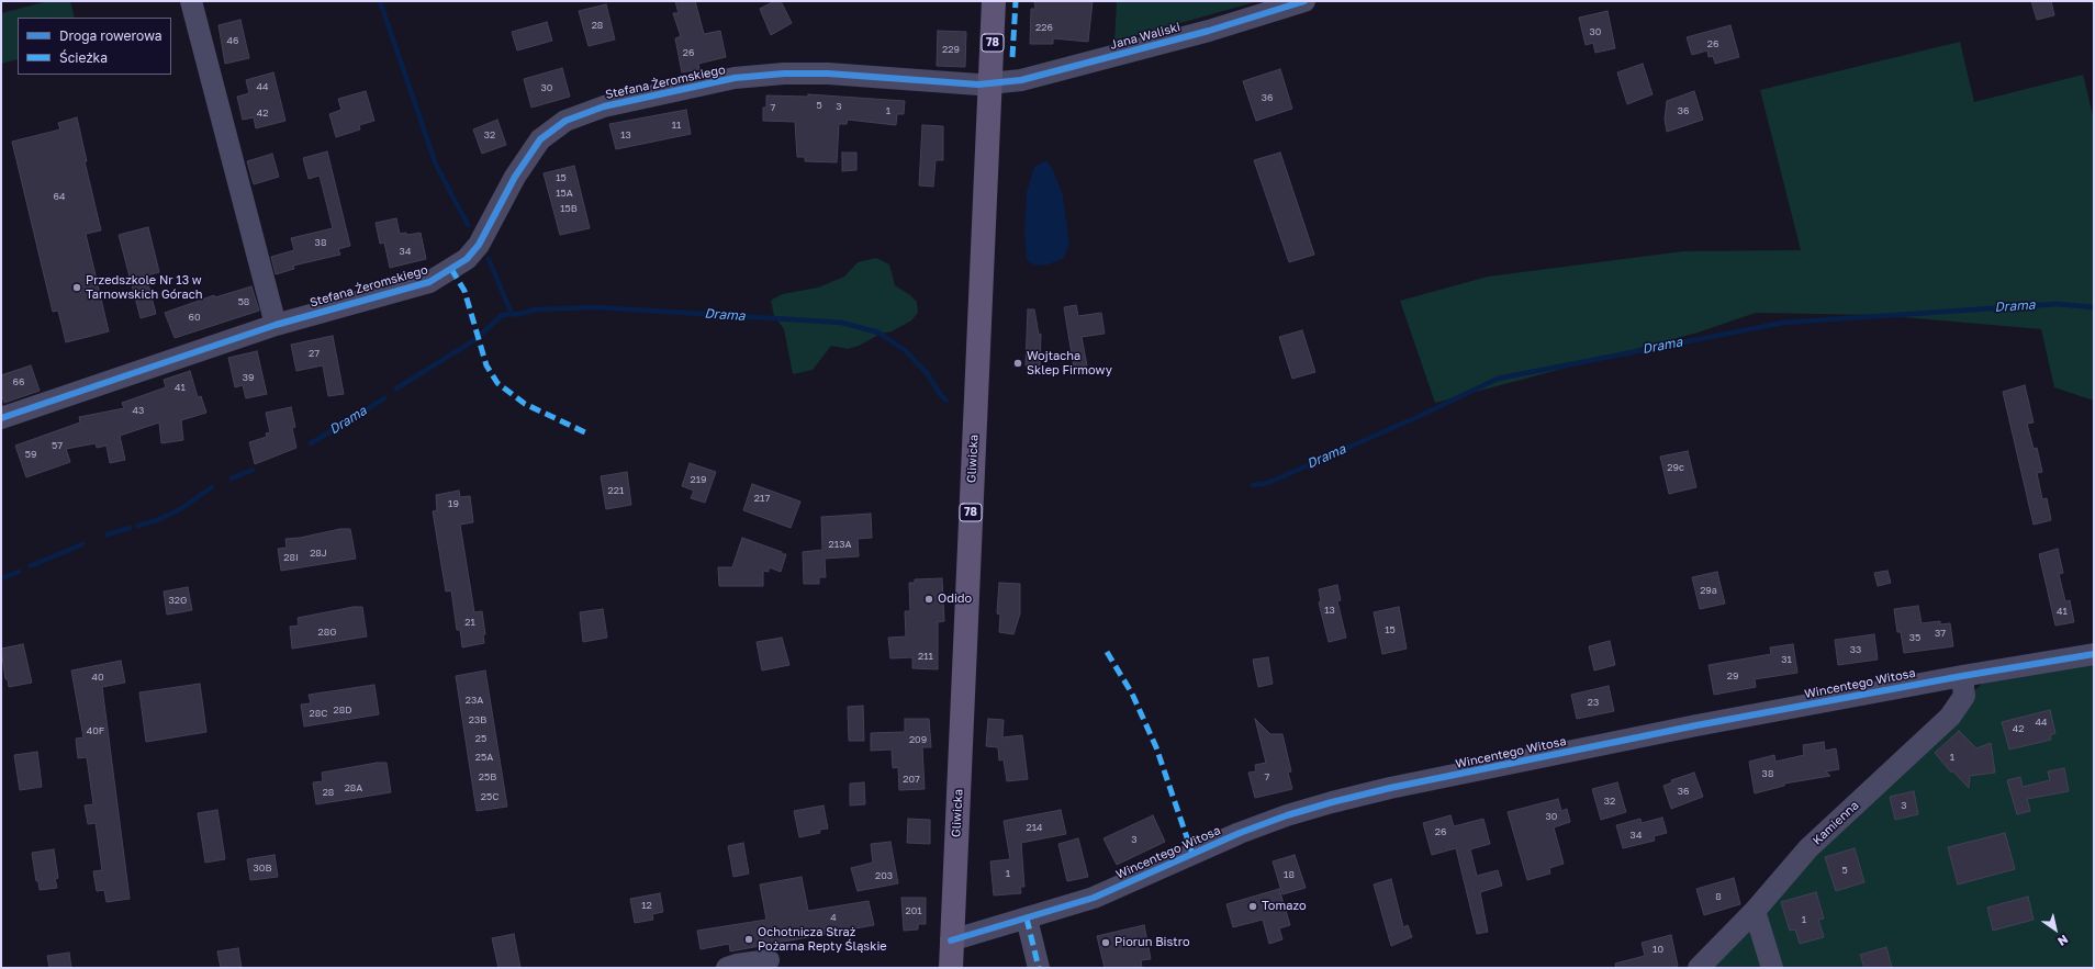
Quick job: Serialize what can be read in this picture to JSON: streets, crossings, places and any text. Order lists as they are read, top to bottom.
{
  "streets": {
    "main road": ["78", "Gliwicka"],
    "street": [
      "Jana Waliski",
      "Stefana Żeromskiego",
      "Wincentego Witosa",
      "Kamienna"
    ]
  },
  "crossings": [
    ["Jana Waliski", "Stefana Żeromskiego"],
    ["Jana Waliski", "Gliwicka"],
    ["Stefana Żeromskiego", "Gliwicka"],
    ["Gliwicka", "Wincentego Witosa"],
    ["Wincentego Witosa", "Kamienna"]
  ],
  "water": ["Drama"],
  "places": [
    "Przedszkole Nr 13 w Tarnowskich Górach",
    "Wojtacha Sklep Firmowy",
    "Odido",
    "Tomazo",
    "Ochotnicza Straż Pożarna Repty Śląskie",
    "Piorun Bistro"
  ],
  "house_numbers": [
    "28",
    "226",
    "30",
    "46",
    "26",
    "229",
    "26",
    "44",
    "30",
    "36",
    "5",
    "3",
    "7",
    "1",
    "36",
    "42",
    "11",
    "32",
    "13",
    "15",
    "15A",
    "64",
    "15B",
    "38",
    "34",
    "58",
    "60",
    "27",
    "39",
    "66",
    "41",
    "43",
    "57",
    "59",
    "29c",
    "219",
    "221",
    "217",
    "19",
    "213A",
    "28J",
    "28I",
    "29a",
    "32G",
    "13",
    "41",
    "21",
    "15",
    "28G",
    "37",
    "35",
    "33",
    "211",
    "31",
    "29",
    "40",
    "23A",
    "23",
    "28D",
    "28C",
    "23B",
    "44",
    "42",
    "40F",
    "25",
    "209",
    "25A",
    "1",
    "38",
    "25B",
    "7",
    "207",
    "28A",
    "36",
    "28",
    "25C",
    "32",
    "3",
    "30",
    "214",
    "26",
    "34",
    "3",
    "30B",
    "5",
    "1",
    "18",
    "203",
    "8",
    "12",
    "201",
    "4",
    "1",
    "10"
  ],
  "legend": ["Droga rowerowa", "Ścieżka"],
  "north": "bottom right"
}
